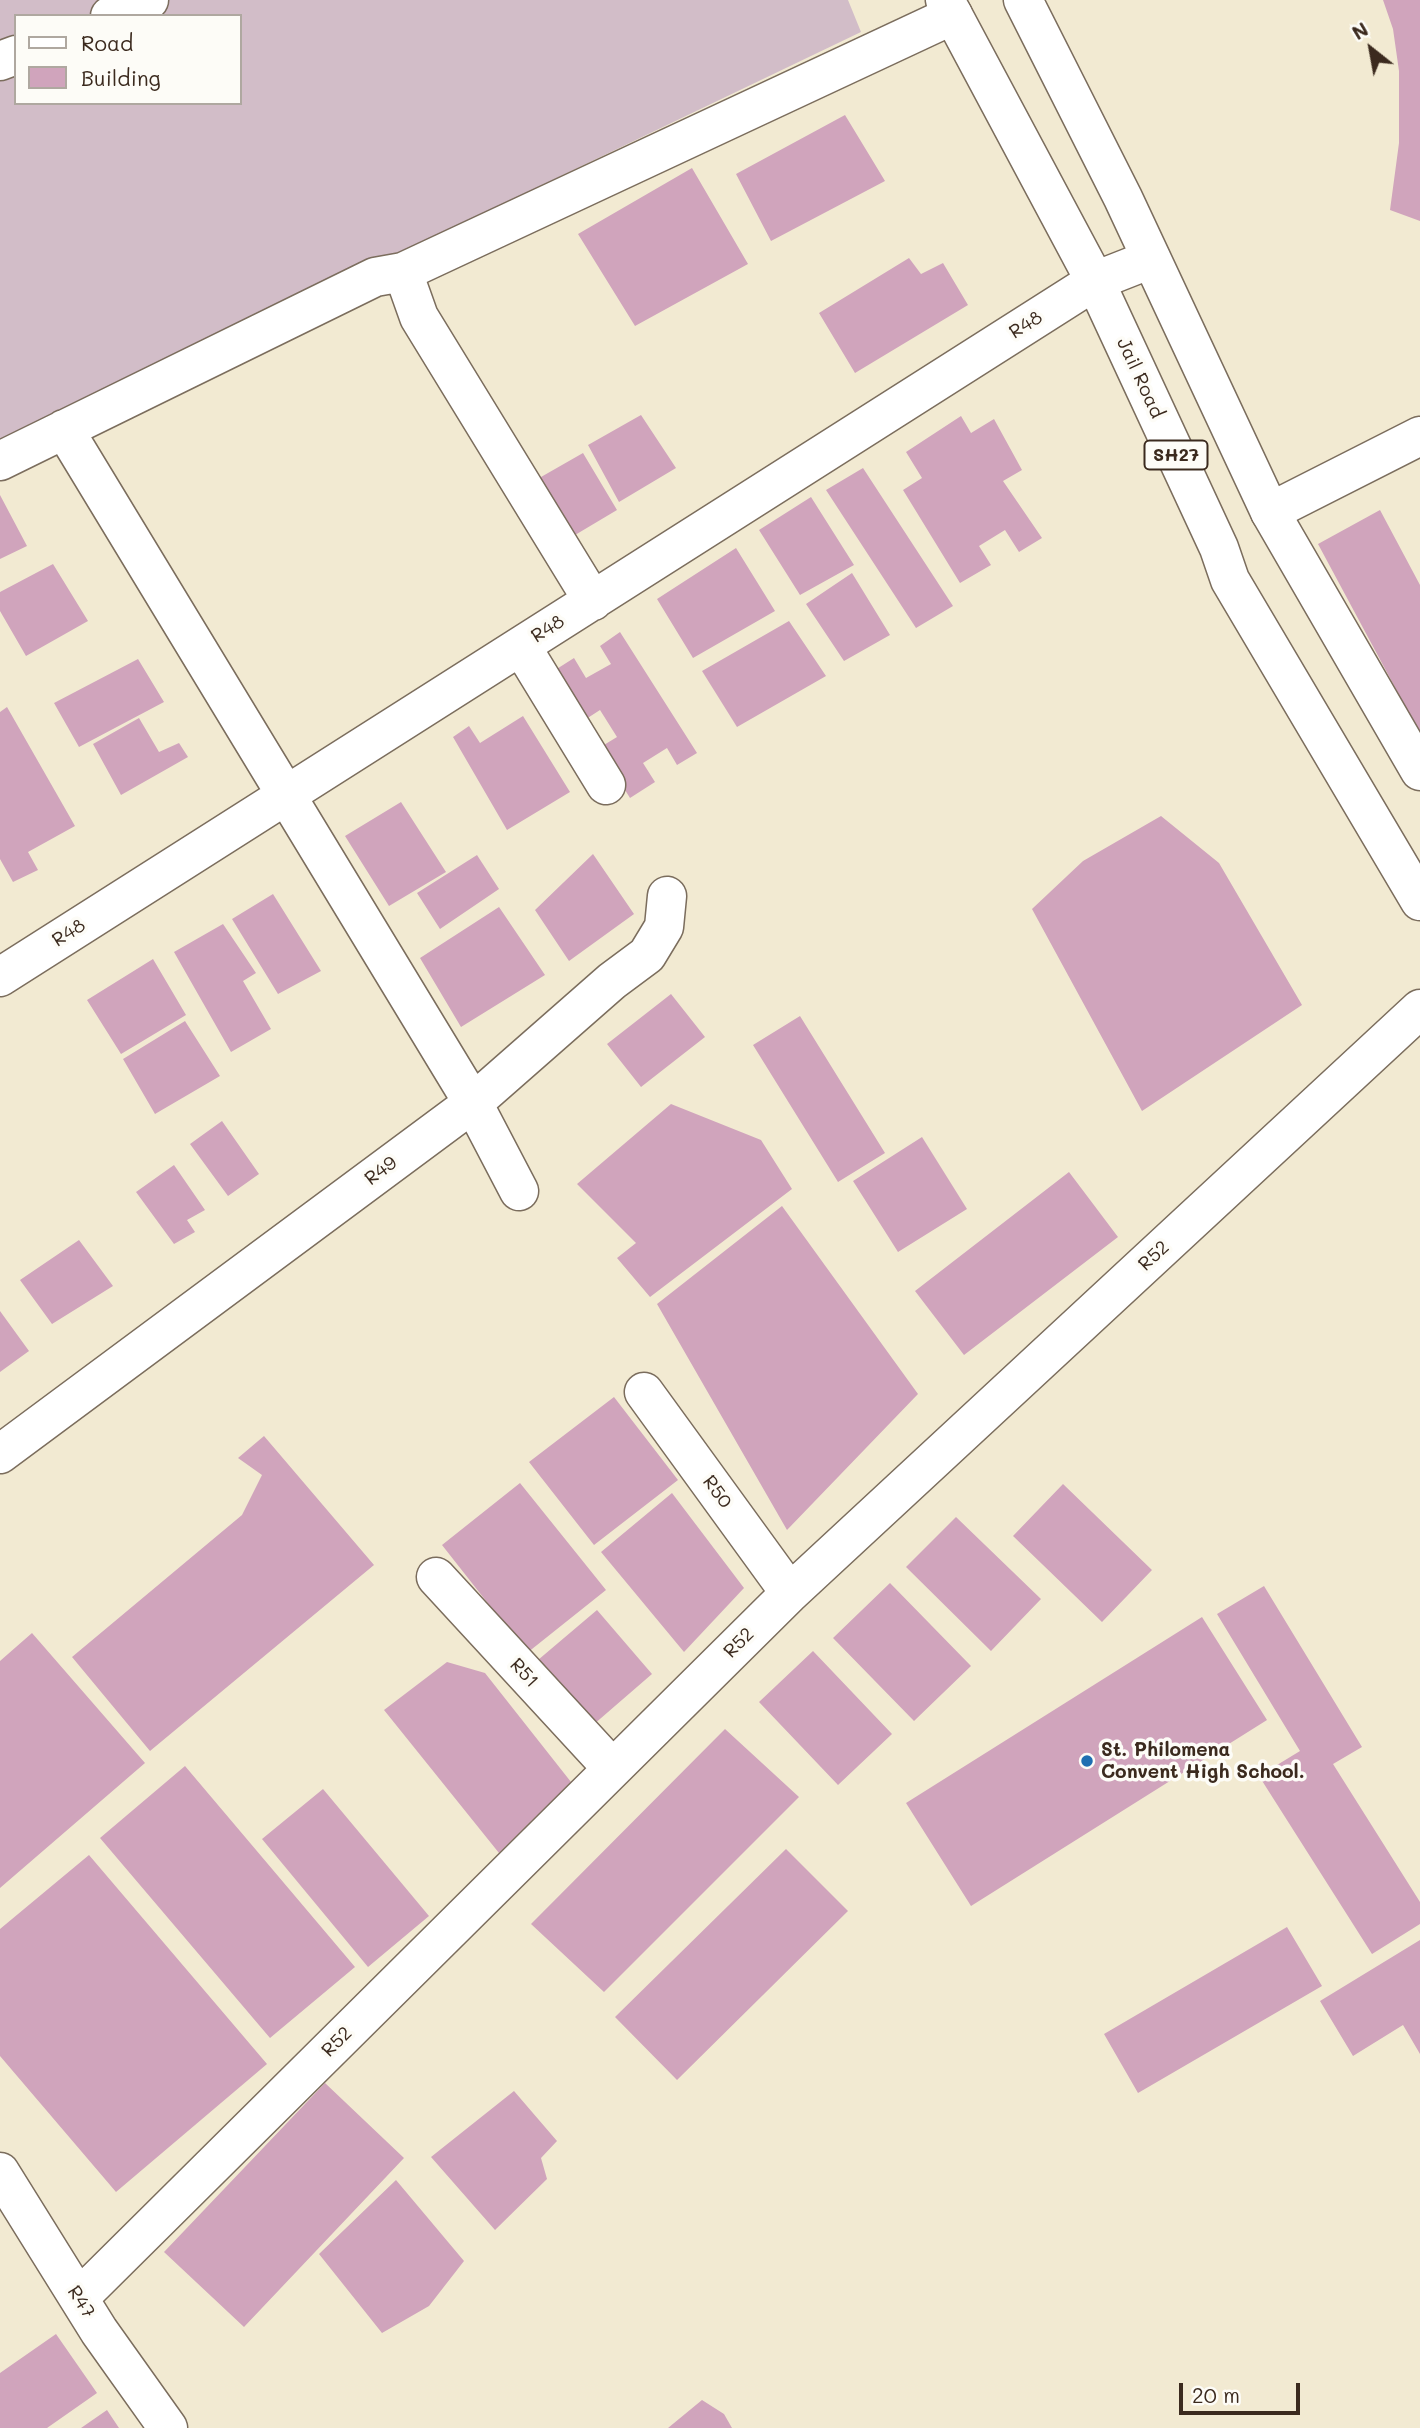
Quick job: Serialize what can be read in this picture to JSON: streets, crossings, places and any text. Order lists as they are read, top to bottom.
{
  "streets": {
    "street": [
      "R48",
      "Jail Road",
      "SH27",
      "R49",
      "R52",
      "R50",
      "R51",
      "R47"
    ]
  },
  "crossings": [
    ["R48", "Jail Road"],
    ["R52", "R50"],
    ["R52", "R51"],
    ["R52", "R47"]
  ],
  "places": ["St. Philomena Convent High School."],
  "legend": ["Road", "Building"],
  "scale_bar": "20 m",
  "north": "top left"
}
